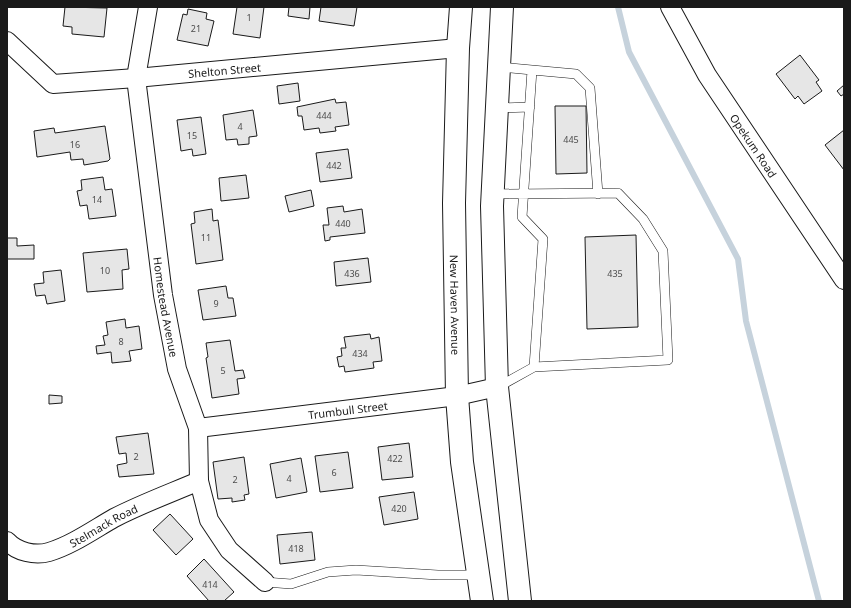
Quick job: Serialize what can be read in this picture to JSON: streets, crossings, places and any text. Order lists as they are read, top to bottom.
{
  "streets": {
    "highway": ["New Haven Avenue"],
    "street": [
      "Shelton Street",
      "Opekum Road",
      "Homestead Avenue",
      "Trumbull Street",
      "Stelmack Road"
    ]
  },
  "crossings": [
    ["Shelton Street", "New Haven Avenue"],
    ["Shelton Street", "Homestead Avenue"],
    ["New Haven Avenue", "Trumbull Street"],
    ["Homestead Avenue", "Trumbull Street"],
    ["Homestead Avenue", "Stelmack Road"]
  ],
  "house_numbers": [
    "1",
    "21",
    "444",
    "4",
    "15",
    "445",
    "16",
    "442",
    "14",
    "440",
    "11",
    "10",
    "436",
    "435",
    "9",
    "8",
    "434",
    "5",
    "2",
    "422",
    "6",
    "4",
    "2",
    "420",
    "418",
    "414"
  ]
}
